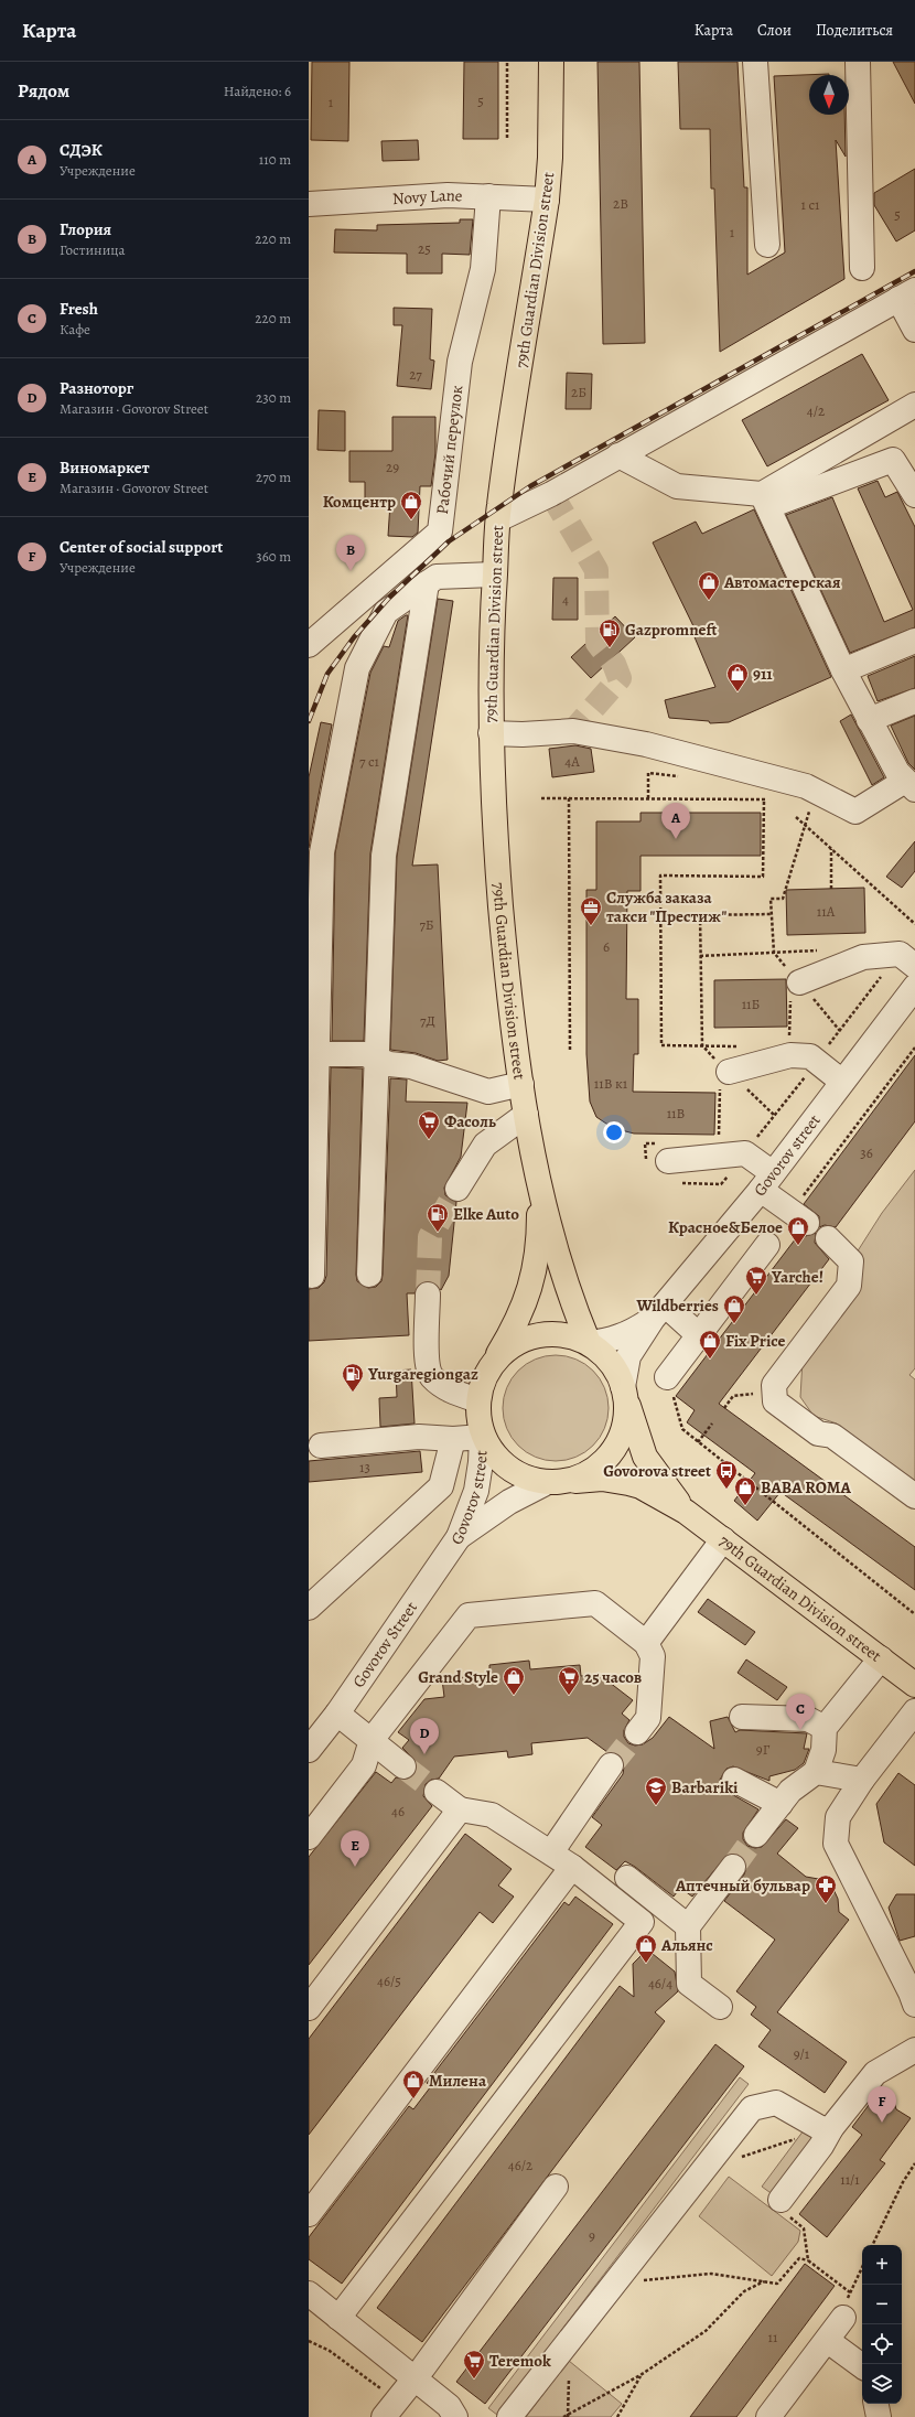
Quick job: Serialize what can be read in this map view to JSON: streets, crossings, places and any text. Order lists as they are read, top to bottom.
{
  "streets": {
    "main road": ["79th Guardian Division street"],
    "street": [
      "Novy Lane",
      "Рабочий переулок",
      "Govorov street",
      "Govorov Street"
    ]
  },
  "crossings": [
    ["Novy Lane", "79th Guardian Division street"],
    ["Novy Lane", "Рабочий переулок"],
    ["79th Guardian Division street", "Govorov street"],
    ["Govorov street", "Govorov Street"]
  ],
  "places": {
    "shop": [
      "Комцентр",
      "Автомастерская",
      "911",
      "Красное&Белое",
      "Wildberries",
      "Fix Price",
      "BABA ROMA",
      "Grand Style",
      "Альянс",
      "Милена"
    ],
    "fuel station": ["Gazpromneft", "Elke Auto", "Yurgaregiongaz"],
    "office": ["Служба заказа такси \"Престиж\""],
    "supermarket": [
      "Фасоль",
      "Yarche!",
      "25 часов",
      "Teremok"
    ],
    "bus stop": ["Govorova street"],
    "school or university": ["Barbariki"],
    "pharmacy": ["Аптечный бульвар"]
  },
  "house_numbers": [
    "5",
    "1",
    "2В",
    "1 с1",
    "5",
    "1",
    "25",
    "27",
    "2Б",
    "4/2",
    "29",
    "4",
    "7 с1",
    "4А",
    "11А",
    "7Б",
    "6",
    "11Б",
    "7Д",
    "11В к1",
    "11В",
    "36",
    "13",
    "9Г",
    "46",
    "46/5",
    "46/4",
    "9/1",
    "46/2",
    "11/1",
    "9",
    "11"
  ],
  "north": "bottom",
  "page": {
    "header": "Карта",
    "nav": ["Карта", "Слои", "Поделиться"],
    "heading": ["Рядом", "Найдено: 6"],
    "list": [
      {
        "mark": "A",
        "name": "СДЭК",
        "note": "Учреждение",
        "value": "110 m"
      },
      {
        "mark": "B",
        "name": "Глория",
        "note": "Гостиница",
        "value": "220 m"
      },
      {
        "mark": "C",
        "name": "Fresh",
        "note": "Кафе",
        "value": "220 m"
      },
      {
        "mark": "D",
        "name": "Разноторг",
        "note": "Магазин · Govorov Street",
        "value": "230 m"
      },
      {
        "mark": "E",
        "name": "Виномаркет",
        "note": "Магазин · Govorov Street",
        "value": "270 m"
      },
      {
        "mark": "F",
        "name": "Center of social support",
        "note": "Учреждение",
        "value": "360 m"
      }
    ],
    "pins": [
      "B",
      "A",
      "C",
      "D",
      "E",
      "F"
    ],
    "map_buttons": ["+", "−"]
  }
}
